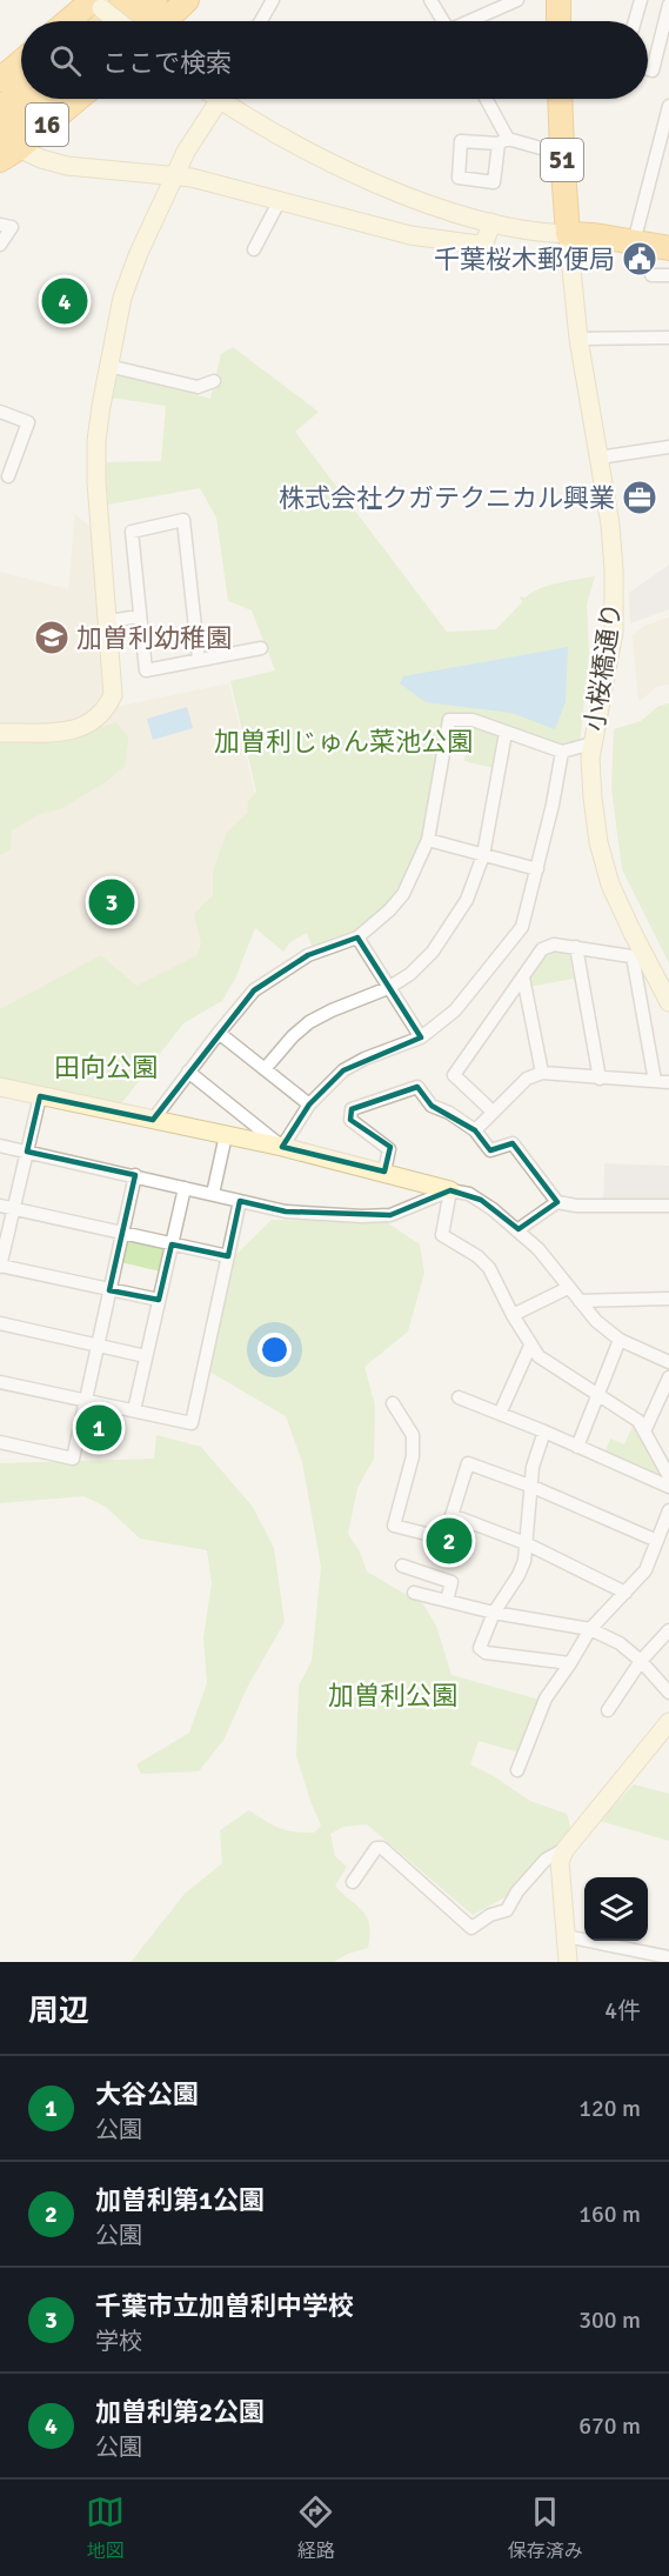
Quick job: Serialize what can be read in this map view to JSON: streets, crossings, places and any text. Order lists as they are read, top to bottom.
{
  "streets": {
    "highway": ["16", "51"],
    "street": ["小桜橋通り"]
  },
  "crossings": [
    ["51", "小桜橋通り"]
  ],
  "parks": ["加曽利じゅん菜池公園", "田向公園", "加曽利公園"],
  "places": {
    "public building": ["千葉桜木郵便局"],
    "office": ["株式会社クガテクニカル興業"],
    "school or university": ["加曽利幼稚園"]
  },
  "page": {
    "search": "ここで検索",
    "pins": [
      "4",
      "3",
      "1",
      "2"
    ],
    "heading": ["周辺", "4件"],
    "list": [
      {
        "mark": "1",
        "name": "大谷公園",
        "note": "公園",
        "value": "120 m"
      },
      {
        "mark": "2",
        "name": "加曽利第1公園",
        "note": "公園",
        "value": "160 m"
      },
      {
        "mark": "3",
        "name": "千葉市立加曽利中学校",
        "note": "学校",
        "value": "300 m"
      },
      {
        "mark": "4",
        "name": "加曽利第2公園",
        "note": "公園",
        "value": "670 m"
      }
    ],
    "nav": ["地図", "経路", "保存済み"]
  }
}
